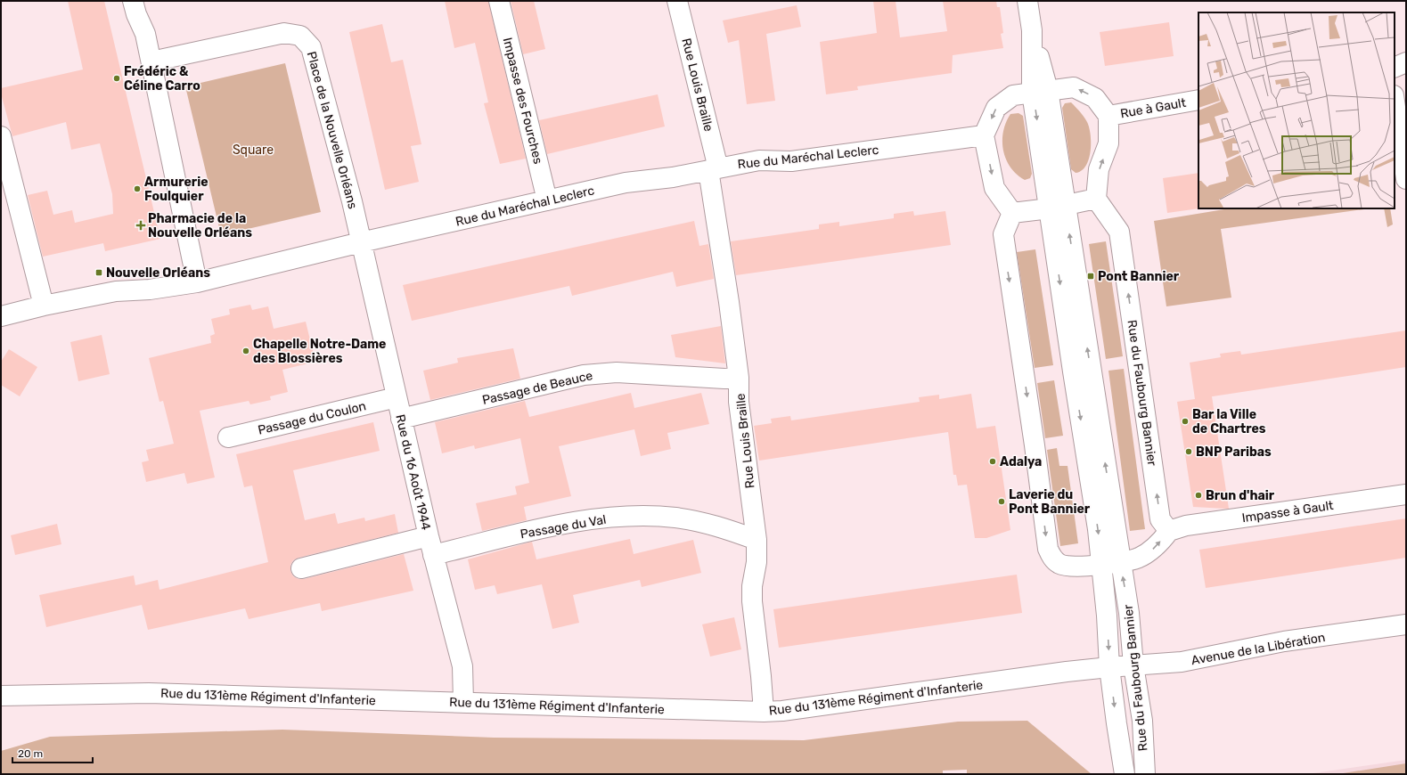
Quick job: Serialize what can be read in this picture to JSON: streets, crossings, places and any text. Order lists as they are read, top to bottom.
{
  "streets": {
    "street": [
      "Rue Louis Braille",
      "Impasse des Fourches",
      "Rue à Gault",
      "Place de la Nouvelle Orléans",
      "Rue du Maréchal Leclerc",
      "Passage de Beauce",
      "Rue du Faubourg Bannier",
      "Passage du Coulon",
      "Rue du 16 Août 1944",
      "Impasse à Gault",
      "Passage du Val",
      "Avenue de la Libération",
      "Rue du 131ème Régiment d'Infanterie"
    ]
  },
  "crossings": [
    ["Rue Louis Braille", "Rue du Maréchal Leclerc"],
    ["Rue Louis Braille", "Passage de Beauce"],
    ["Rue Louis Braille", "Passage du Val"],
    ["Rue Louis Braille", "Rue du 131ème Régiment d'Infanterie"],
    ["Impasse des Fourches", "Rue du Maréchal Leclerc"],
    ["Rue à Gault", "Rue du Faubourg Bannier"],
    ["Place de la Nouvelle Orléans", "Rue du Maréchal Leclerc"],
    ["Place de la Nouvelle Orléans", "Rue du 16 Août 1944"],
    ["Rue du Maréchal Leclerc", "Rue du 16 Août 1944"],
    ["Passage de Beauce", "Rue du 16 Août 1944"],
    ["Rue du Faubourg Bannier", "Impasse à Gault"],
    ["Rue du Faubourg Bannier", "Avenue de la Libération"],
    ["Rue du Faubourg Bannier", "Rue du 131ème Régiment d'Infanterie"],
    ["Passage du Coulon", "Rue du 16 Août 1944"],
    ["Rue du 16 Août 1944", "Passage du Val"],
    ["Rue du 16 Août 1944", "Rue du 131ème Régiment d'Infanterie"],
    ["Avenue de la Libération", "Rue du 131ème Régiment d'Infanterie"]
  ],
  "one_way": ["Rue à Gault"],
  "parks": ["Square"],
  "places": {
    "other": [
      "Frédéric & Céline Carro",
      "Armurerie Foulquier",
      "Chapelle Notre-Dame des Blossières",
      "Bar la Ville de Chartres",
      "BNP Paribas",
      "Adalya",
      "Brun d'hair",
      "Laverie du Pont Bannier"
    ],
    "health": ["Pharmacie de la Nouvelle Orléans"],
    "transit": ["Nouvelle Orléans", "Pont Bannier"]
  },
  "scale_bar": "20 m"
}
